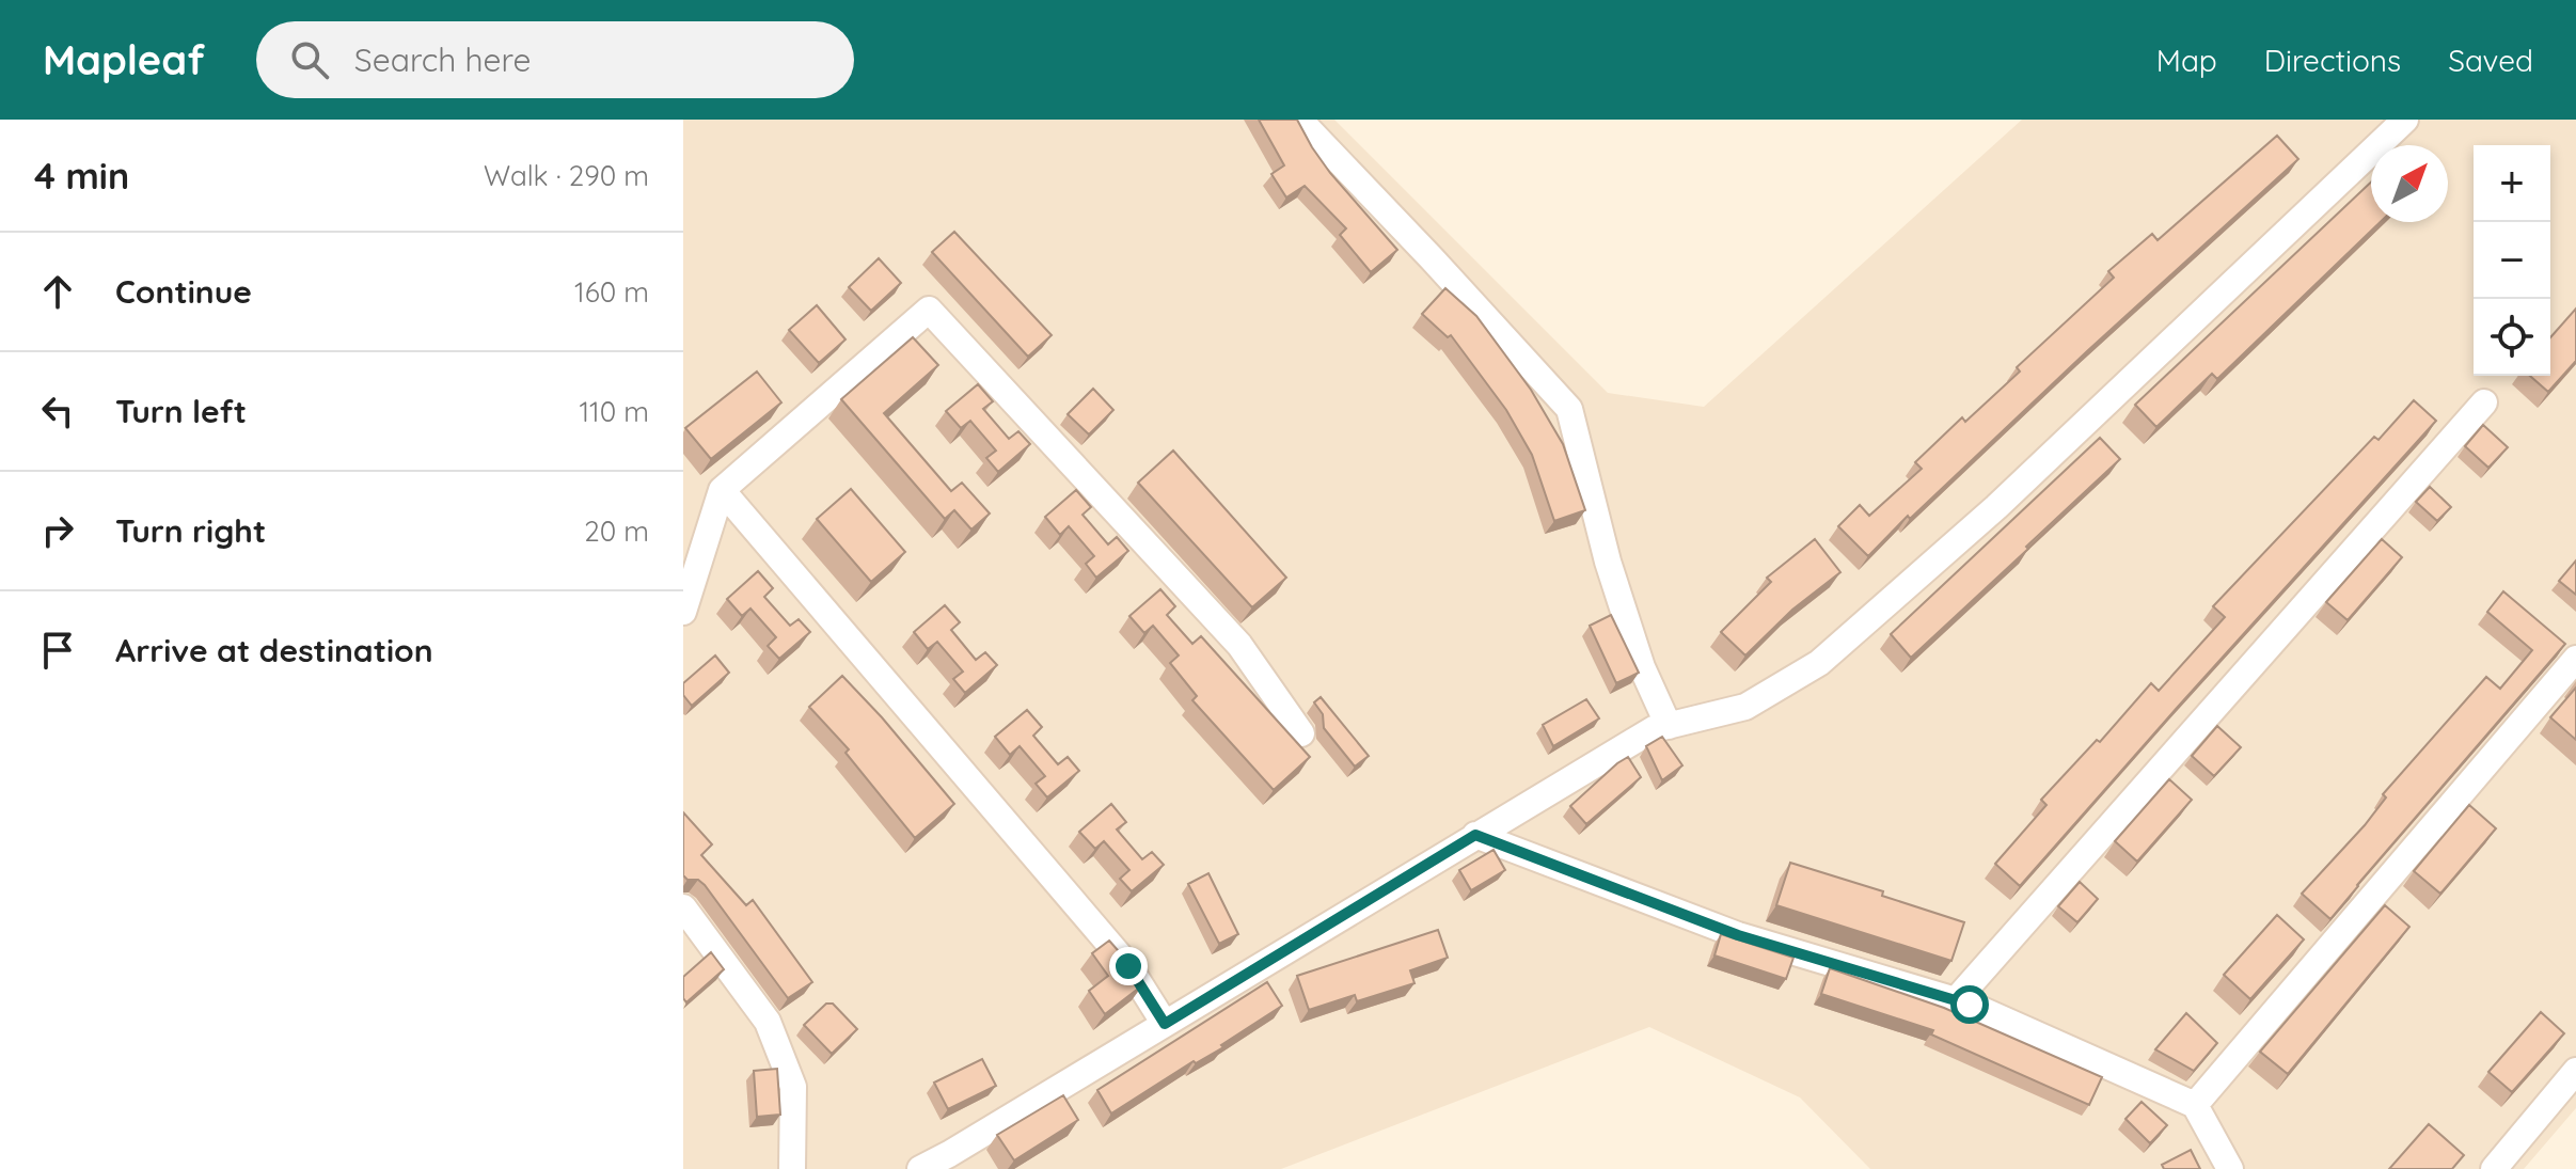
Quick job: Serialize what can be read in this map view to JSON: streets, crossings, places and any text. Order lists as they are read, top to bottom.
{
  "north": "top right",
  "page": {
    "header": "Mapleaf",
    "search": "Search here",
    "nav": ["Map", "Directions", "Saved"],
    "heading": ["4 min", "Walk · 290 m"],
    "map_buttons": ["+", "−"],
    "list": [
      ["Continue", "160 m"],
      ["Turn left", "110 m"],
      ["Turn right", "20 m"],
      "Arrive at destination"
    ]
  }
}
